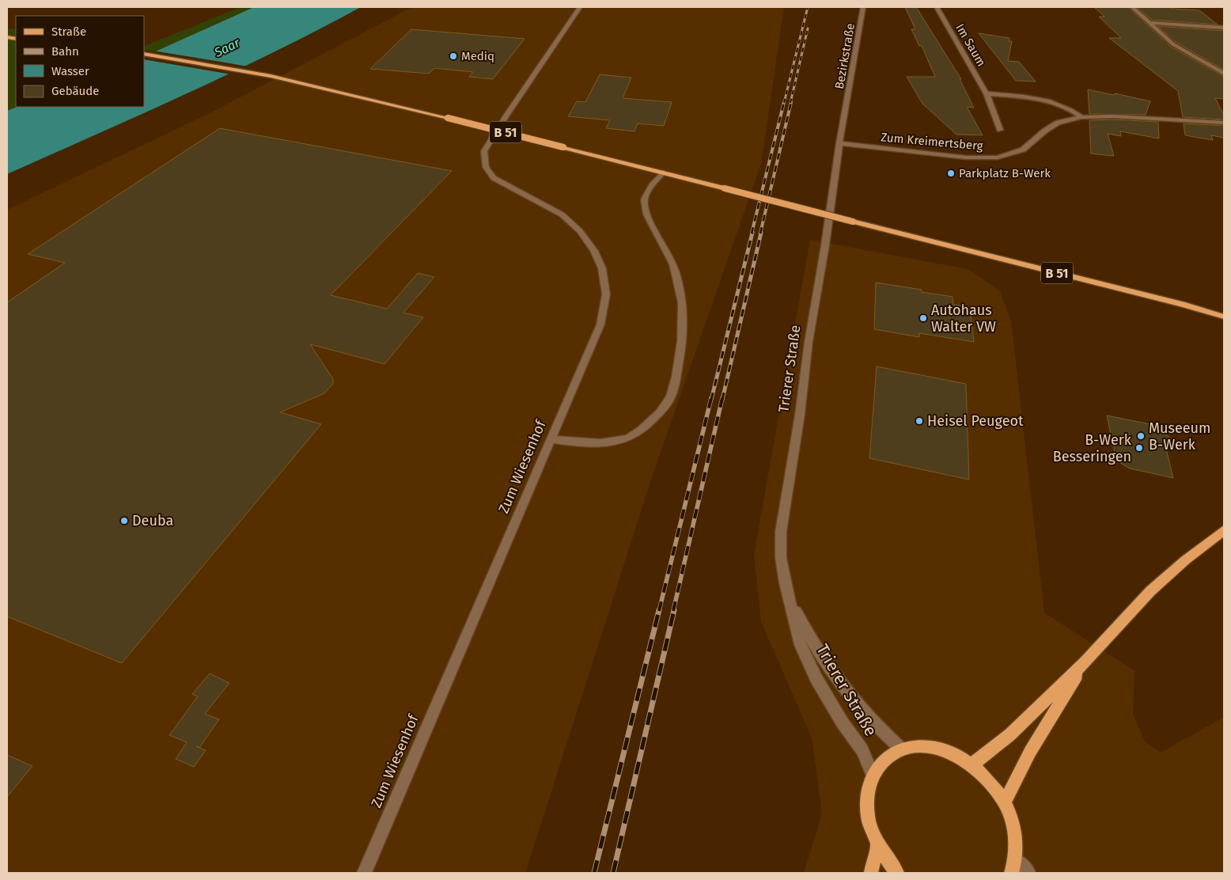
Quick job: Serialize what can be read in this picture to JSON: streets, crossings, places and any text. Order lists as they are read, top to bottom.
{
  "streets": {
    "main road": ["B 51"],
    "street": [
      "Im Saum",
      "Bezirkstraße",
      "Zum Kreimertsberg",
      "Trierer Straße",
      "Zum Wiesenhof"
    ]
  },
  "crossings": [
    ["Bezirkstraße", "Zum Kreimertsberg"],
    ["Bezirkstraße", "Trierer Straße"],
    ["Zum Kreimertsberg", "Trierer Straße"]
  ],
  "water": ["Saar"],
  "places": [
    "Mediq",
    "Parkplatz B-Werk",
    "Autohaus Walter VW",
    "Heisel Peugeot",
    "Museeum B-Werk",
    "B-Werk Besseringen",
    "Deuba"
  ],
  "legend": [
    "Straße",
    "Bahn",
    "Wasser",
    "Gebäude"
  ]
}
